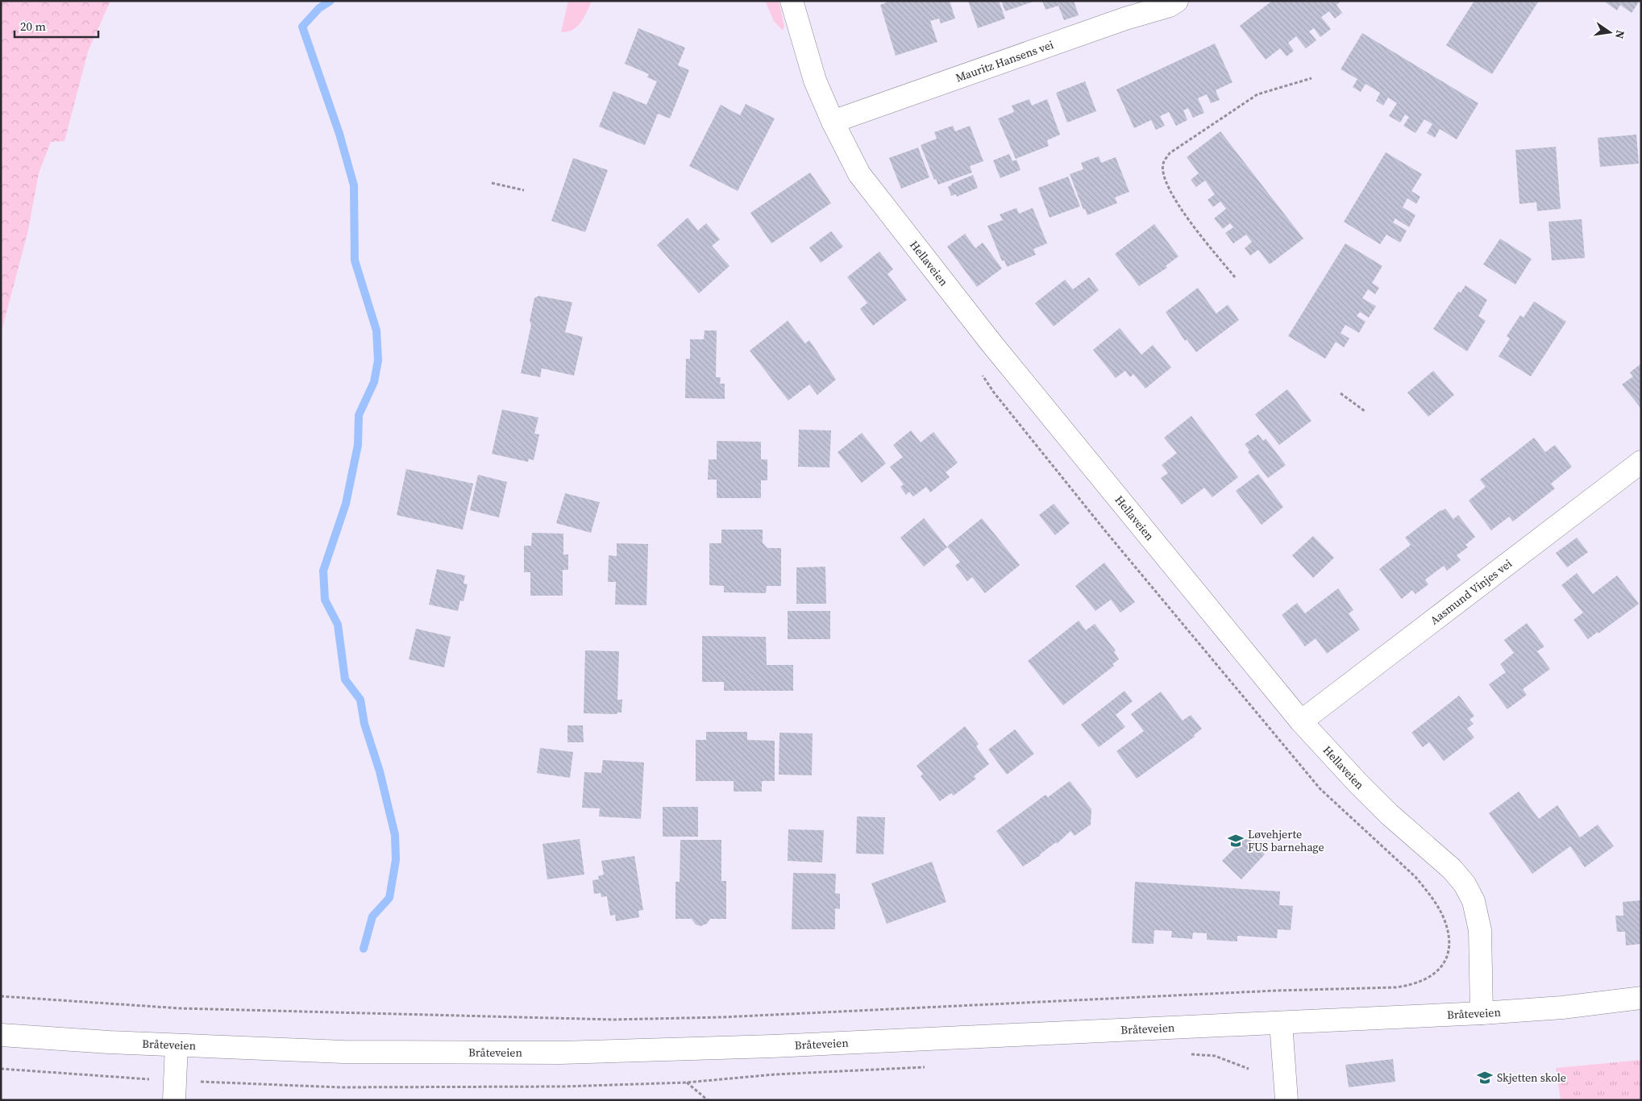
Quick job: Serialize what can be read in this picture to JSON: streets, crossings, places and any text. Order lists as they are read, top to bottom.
{
  "streets": {
    "street": [
      "Mauritz Hansens vei",
      "Hellaveien",
      "Aasmund Vinjes vei",
      "Bråteveien"
    ]
  },
  "crossings": [
    ["Mauritz Hansens vei", "Hellaveien"],
    ["Hellaveien", "Aasmund Vinjes vei"],
    ["Hellaveien", "Bråteveien"]
  ],
  "places": {
    "school or university": ["Løvehjerte FUS barnehage", "Skjetten skole"]
  },
  "scale_bar": "20 m",
  "north": "right"
}
